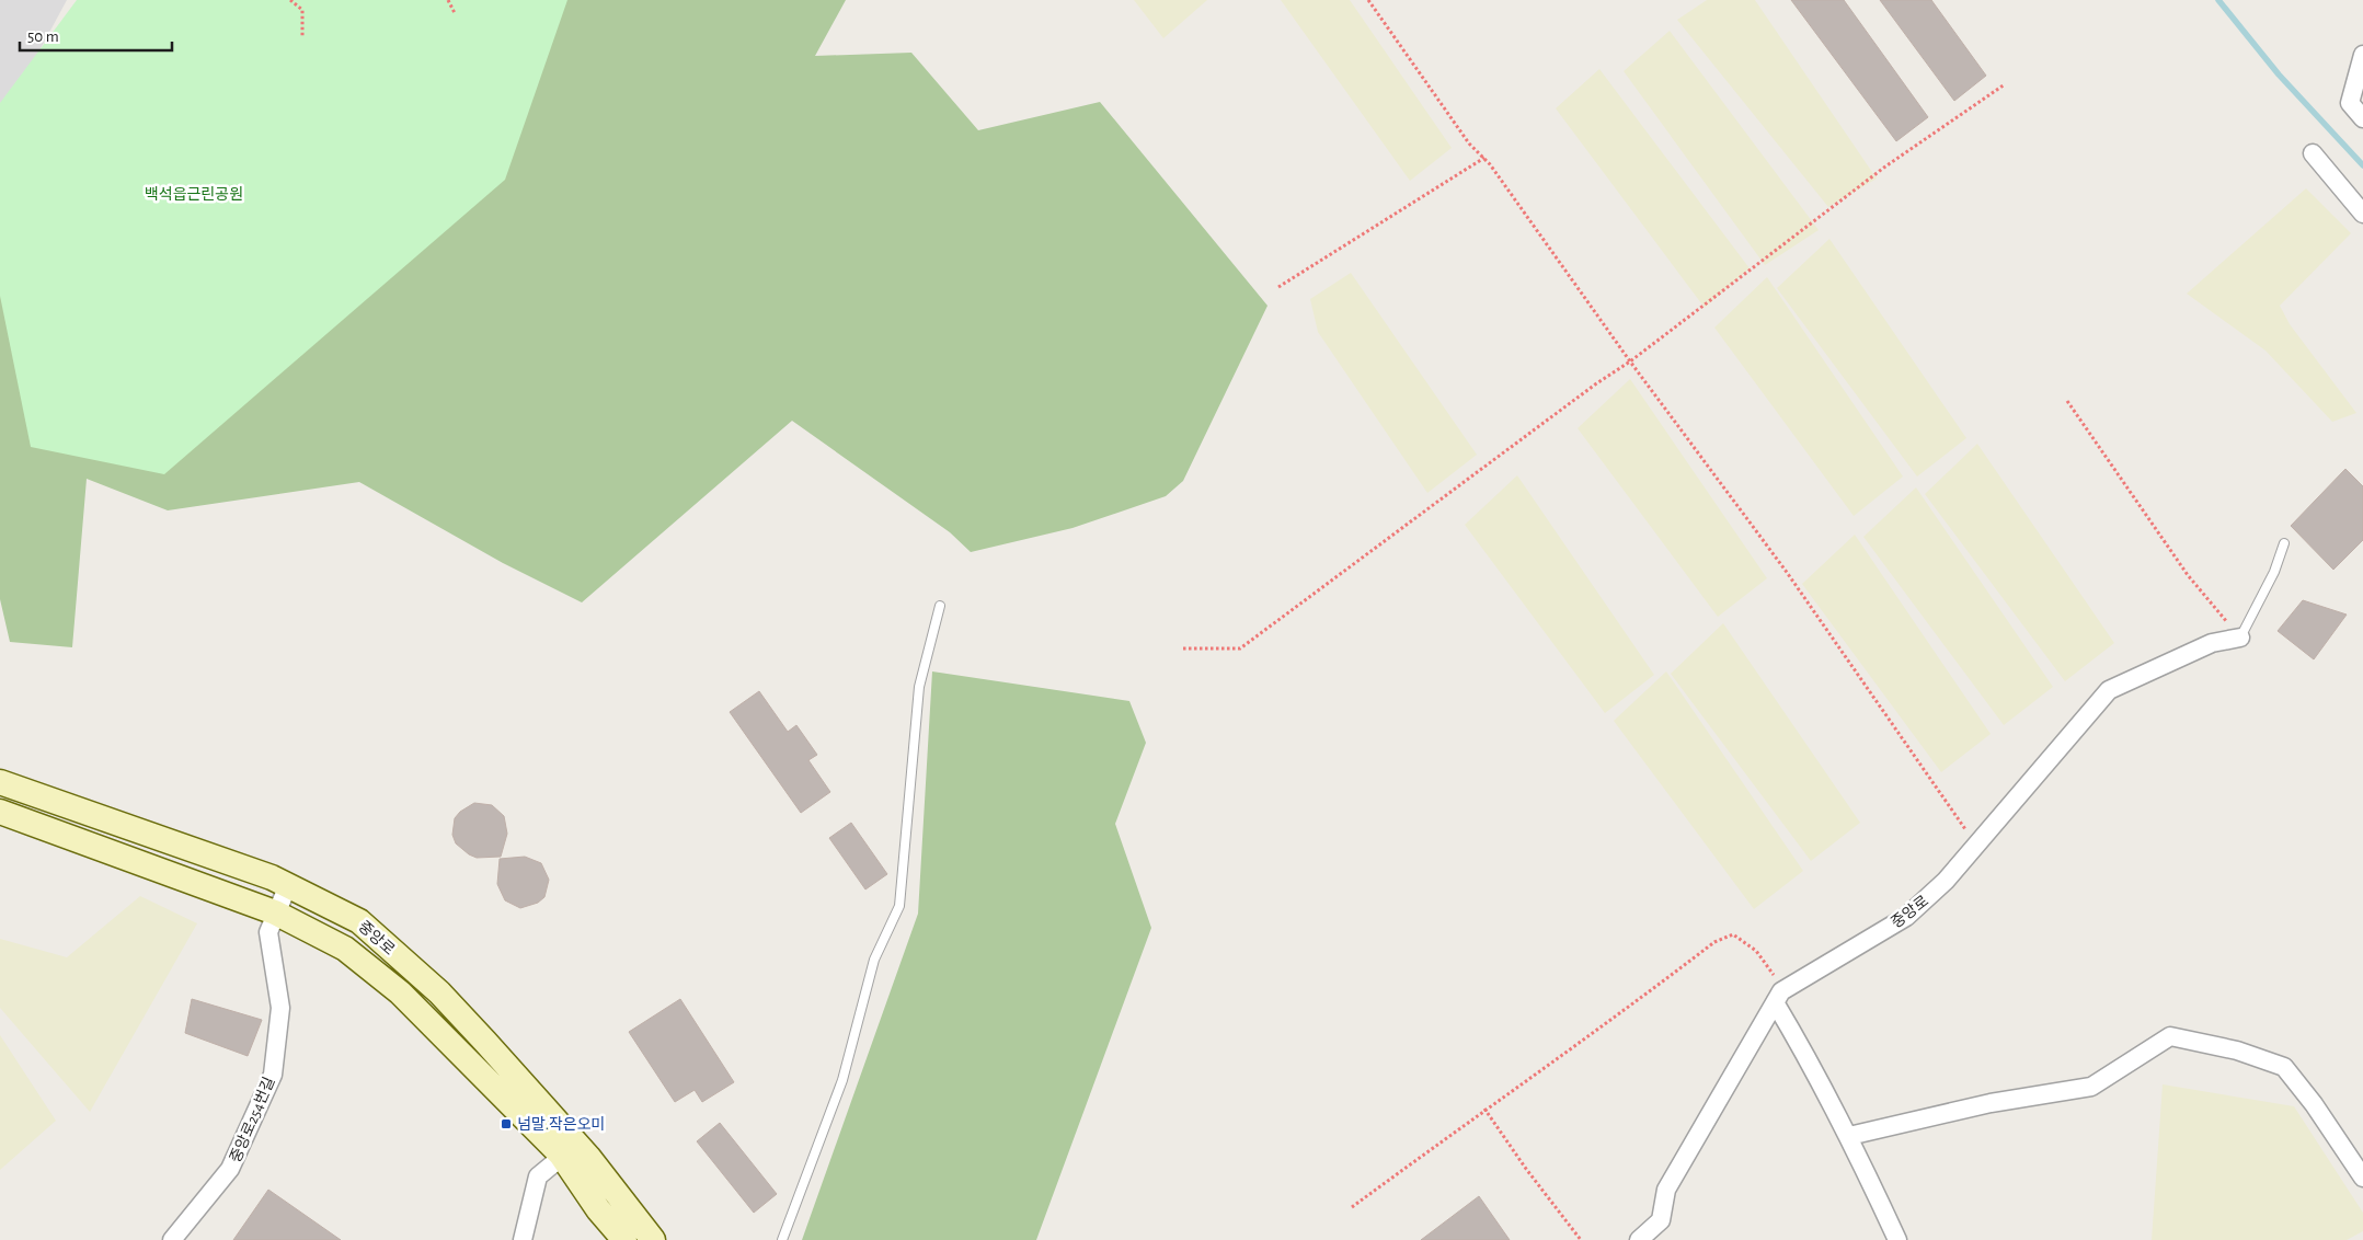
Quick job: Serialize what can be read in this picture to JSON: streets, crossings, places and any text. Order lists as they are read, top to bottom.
{
  "streets": {
    "main road": ["중앙로"],
    "street": ["중앙로254번길"]
  },
  "crossings": [
    ["중앙로", "중앙로254번길"]
  ],
  "parks": ["백석읍근린공원"],
  "places": {
    "transit": ["넘말.작은오미"]
  },
  "scale_bar": "50 m"
}
